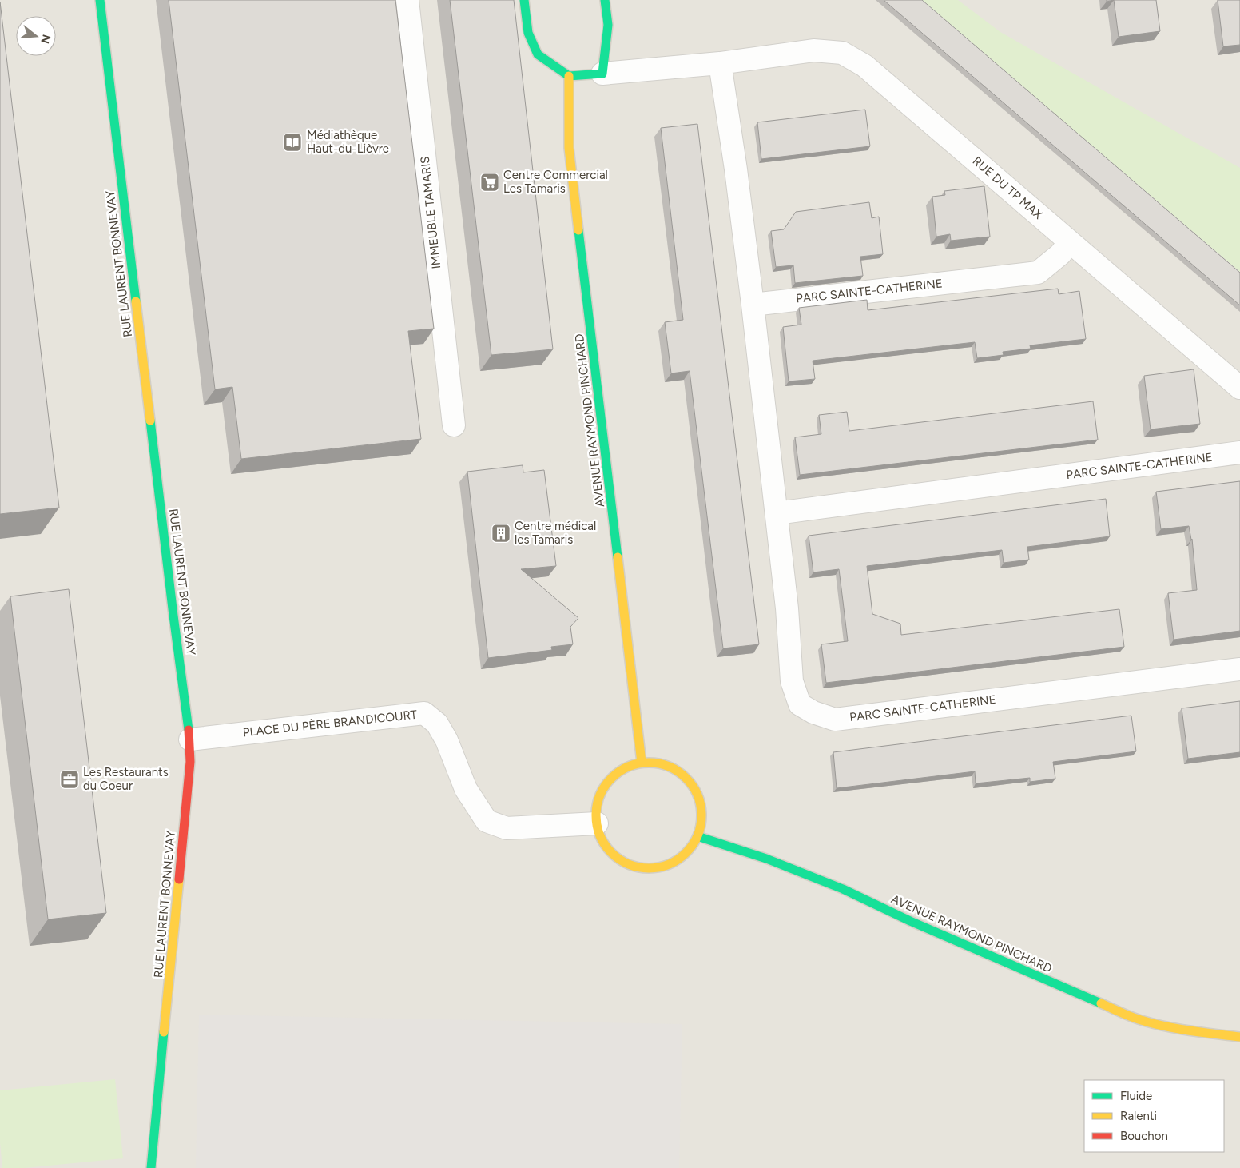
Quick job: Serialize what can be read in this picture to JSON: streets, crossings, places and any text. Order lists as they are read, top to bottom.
{
  "streets": {
    "street": [
      "RUE DU TP MAX",
      "IMMEUBLE TAMARIS",
      "RUE LAURENT BONNEVAY",
      "PARC SAINTE-CATHERINE",
      "AVENUE RAYMOND PINCHARD",
      "PLACE DU PÈRE BRANDICOURT"
    ]
  },
  "crossings": [
    ["RUE DU TP MAX", "PARC SAINTE-CATHERINE"],
    ["RUE LAURENT BONNEVAY", "PLACE DU PÈRE BRANDICOURT"],
    ["AVENUE RAYMOND PINCHARD", "PLACE DU PÈRE BRANDICOURT"]
  ],
  "places": {
    "library": ["Médiathèque Haut-du-Lièvre"],
    "supermarket": ["Centre Commercial Les Tamaris"],
    "building": ["Centre médical les Tamaris"],
    "office": ["Les Restaurants du Coeur"]
  },
  "legend": ["Fluide", "Ralenti", "Bouchon"],
  "north": "right"
}
